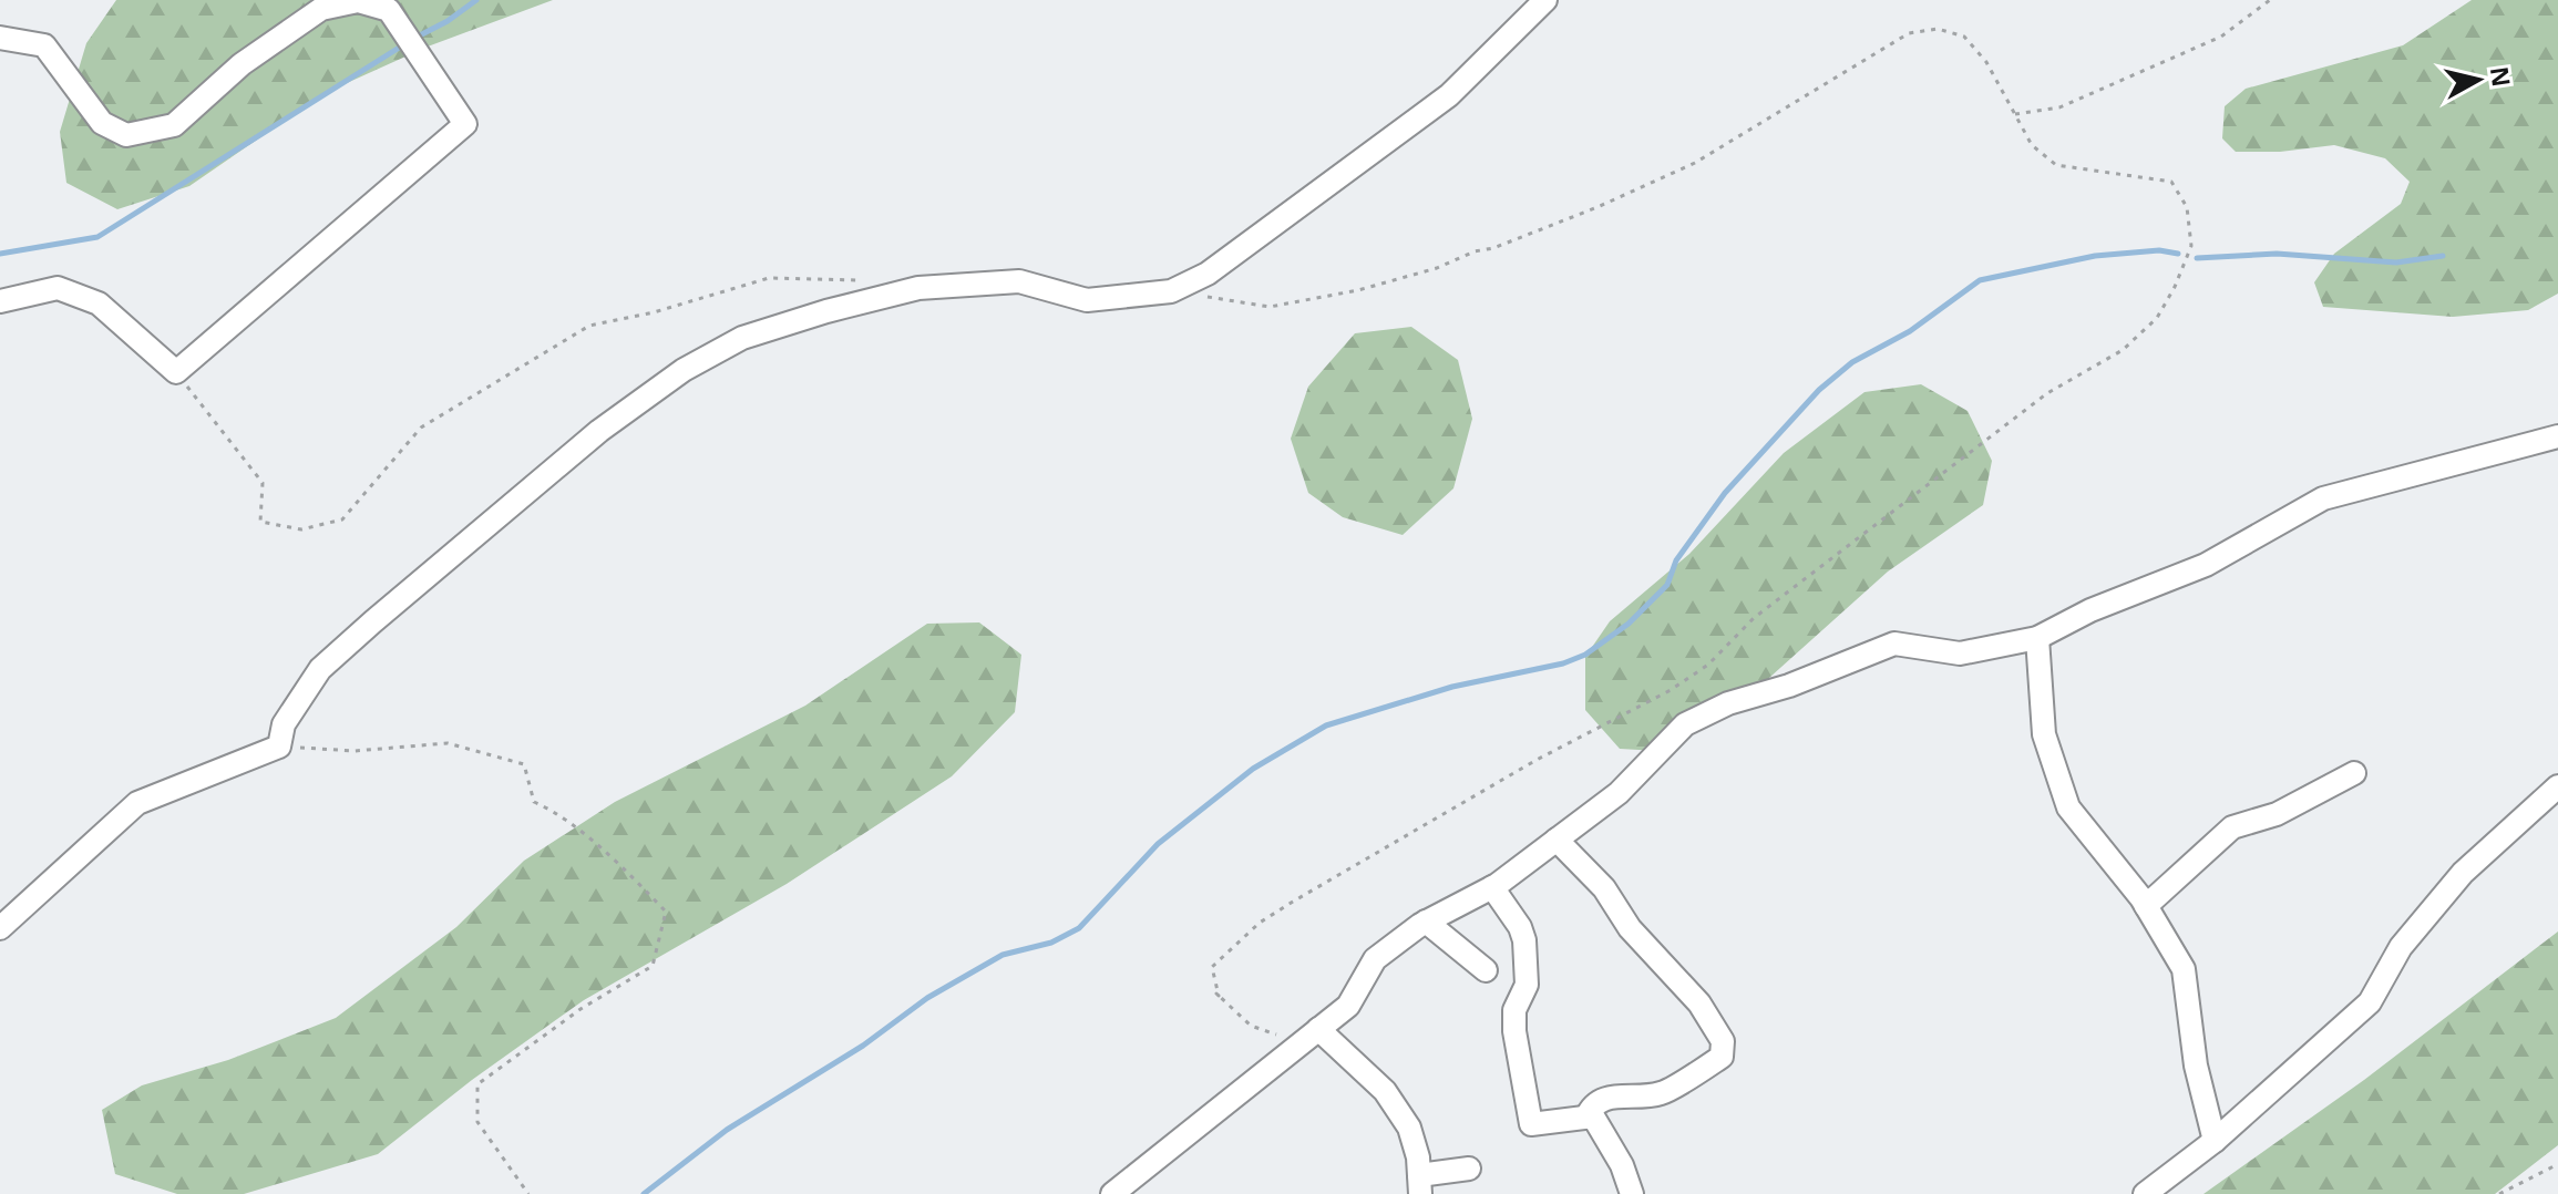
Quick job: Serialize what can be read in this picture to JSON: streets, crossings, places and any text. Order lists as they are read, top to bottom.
{
  "north": "right"
}
